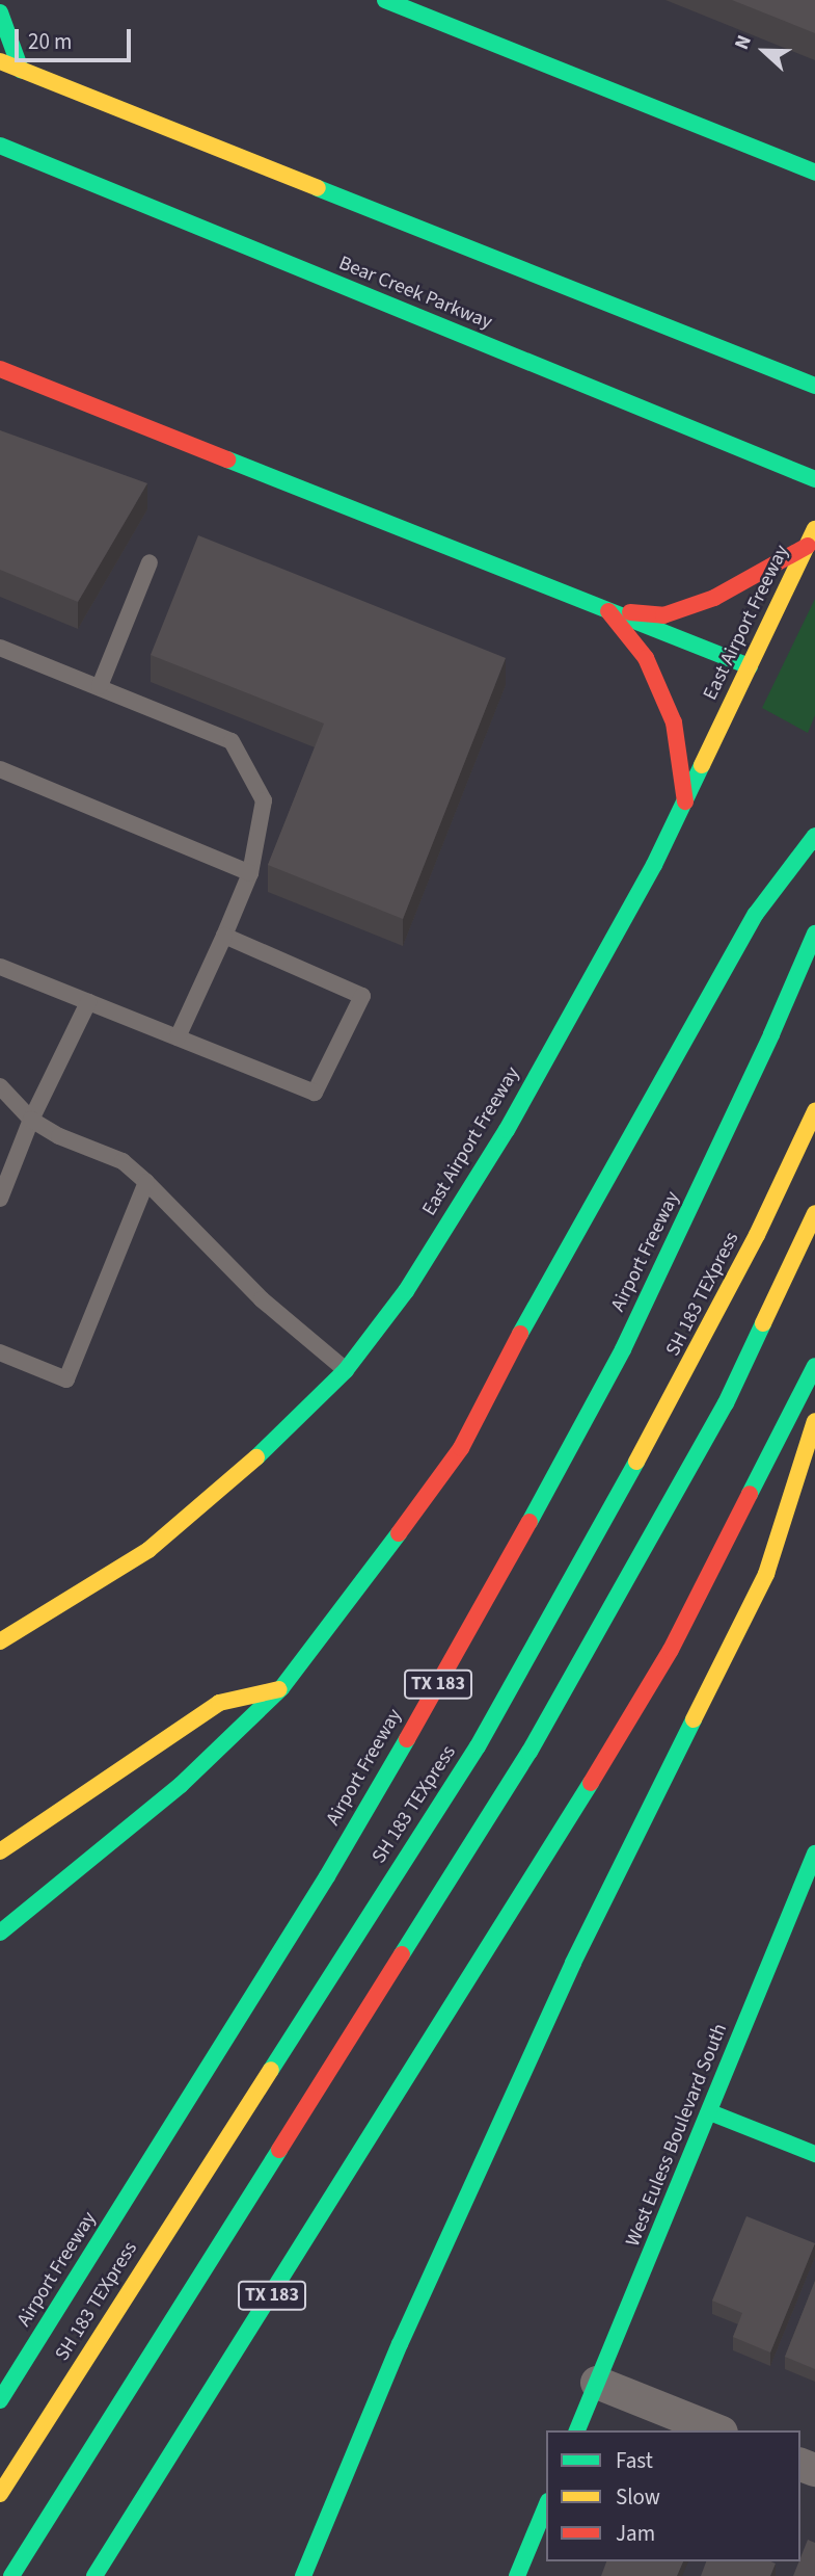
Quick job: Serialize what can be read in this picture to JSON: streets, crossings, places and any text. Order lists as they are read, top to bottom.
{
  "streets": {
    "main road": [
      "Bear Creek Parkway",
      "East Airport Freeway",
      "Airport Freeway",
      "SH 183 TEXpress",
      "TX 183",
      "West Euless Boulevard South"
    ]
  },
  "legend": ["Fast", "Slow", "Jam"],
  "scale_bar": "20 m",
  "north": "left"
}
